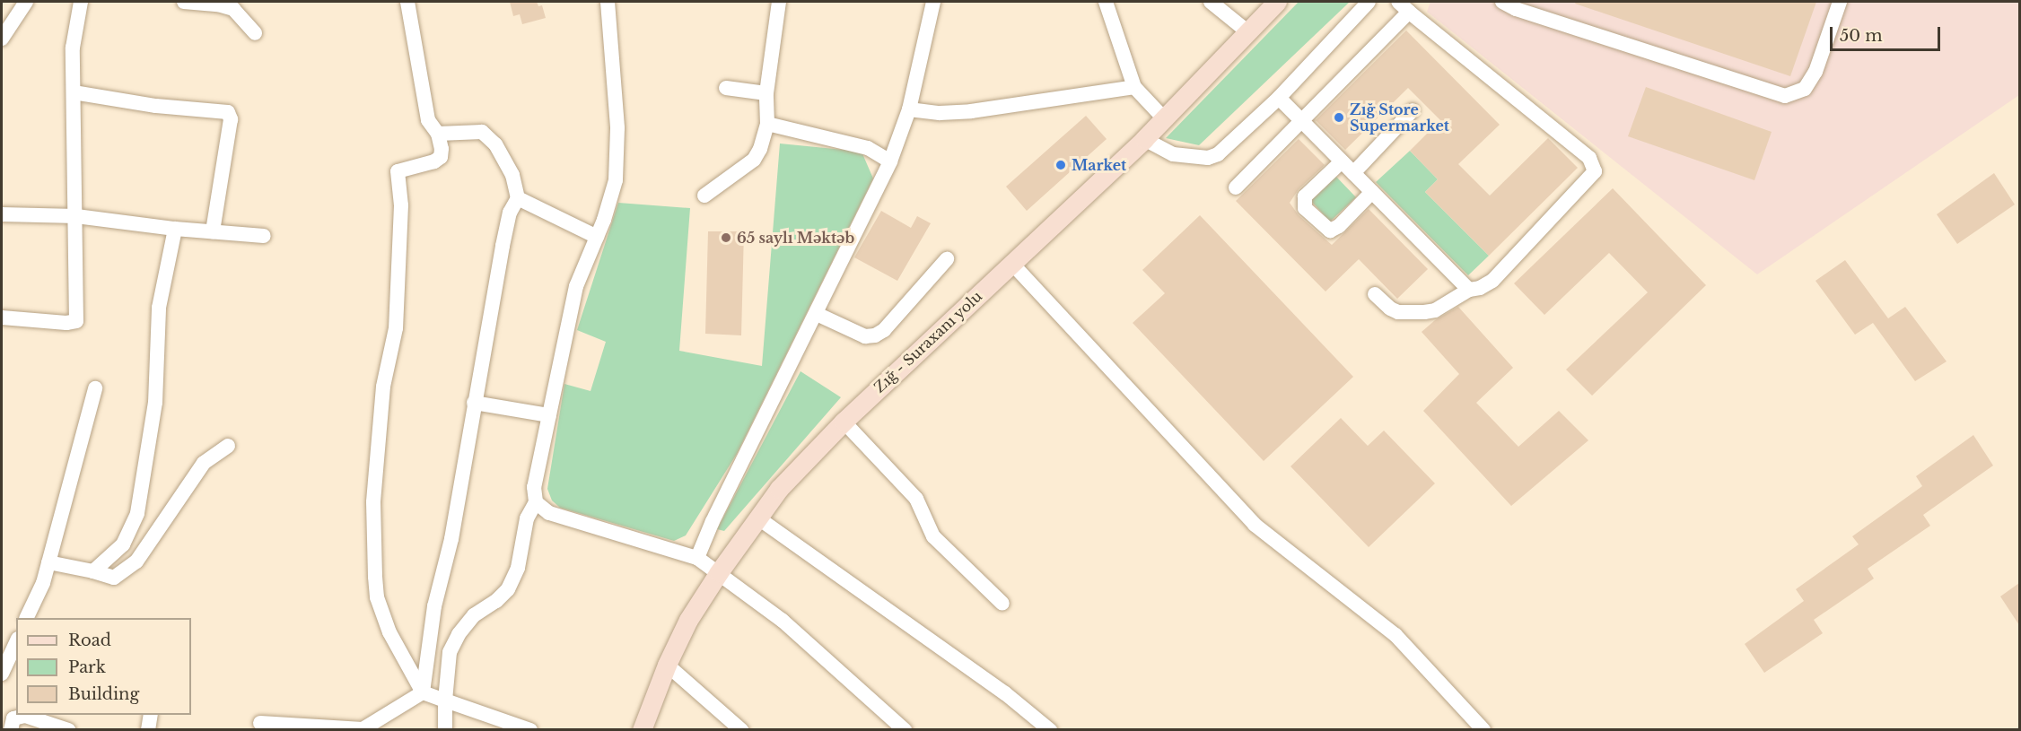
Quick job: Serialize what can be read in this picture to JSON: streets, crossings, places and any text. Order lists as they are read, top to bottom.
{
  "streets": {
    "main road": ["Zığ - Suraxanı yolu"]
  },
  "places": ["Zığ Store Supermarket", "Market", "65 saylı Məktəb"],
  "legend": ["Road", "Park", "Building"],
  "scale_bar": "50 m"
}
